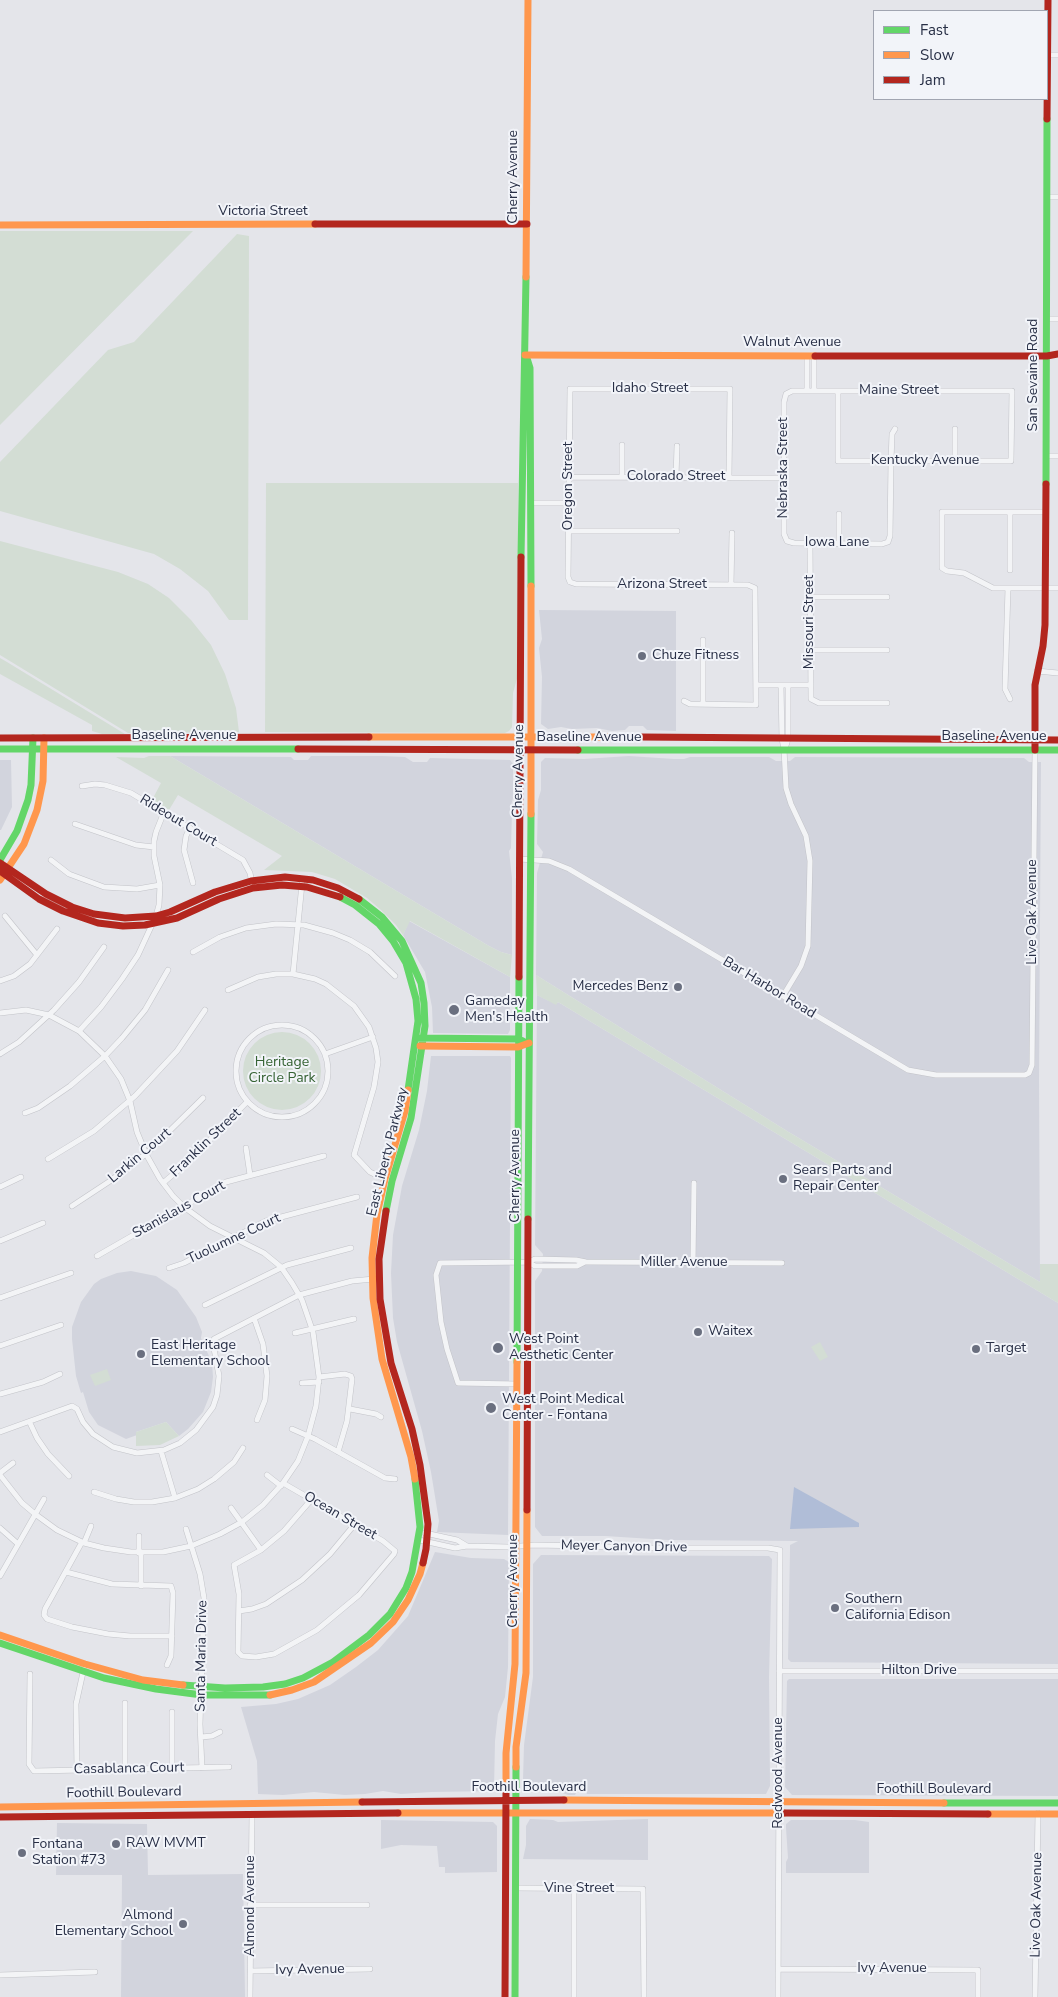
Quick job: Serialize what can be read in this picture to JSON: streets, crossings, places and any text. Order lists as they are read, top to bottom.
{
  "streets": {
    "main road": [
      "Cherry Avenue",
      "Victoria Street",
      "Walnut Avenue",
      "San Sevaine Road",
      "Baseline Avenue",
      "East Liberty Parkway",
      "Foothill Boulevard"
    ],
    "street": [
      "Idaho Street",
      "Maine Street",
      "Kentucky Avenue",
      "Nebraska Street",
      "Colorado Street",
      "Oregon Street",
      "Iowa Lane",
      "Arizona Street",
      "Missouri Street",
      "Rideout Court",
      "Live Oak Avenue",
      "Bar Harbor Road",
      "Franklin Street",
      "Larkin Court",
      "Stanislaus Court",
      "Tuolumne Court",
      "Miller Avenue",
      "Ocean Street",
      "Meyer Canyon Drive",
      "Santa Maria Drive",
      "Hilton Drive",
      "Casablanca Court",
      "Redwood Avenue",
      "Vine Street",
      "Almond Avenue",
      "Ivy Avenue"
    ]
  },
  "crossings": [
    ["Cherry Avenue", "Victoria Street"],
    ["Cherry Avenue", "Walnut Avenue"],
    ["Cherry Avenue", "Baseline Avenue"],
    ["Cherry Avenue", "Bar Harbor Road"],
    ["Cherry Avenue", "Miller Avenue"],
    ["Cherry Avenue", "Meyer Canyon Drive"],
    ["Cherry Avenue", "Foothill Boulevard"],
    ["Cherry Avenue", "Vine Street"],
    ["Walnut Avenue", "San Sevaine Road"],
    ["San Sevaine Road", "Baseline Avenue"],
    ["San Sevaine Road", "Live Oak Avenue"],
    ["Idaho Street", "Colorado Street"],
    ["Idaho Street", "Oregon Street"],
    ["Maine Street", "Kentucky Avenue"],
    ["Maine Street", "Nebraska Street"],
    ["Kentucky Avenue", "Iowa Lane"],
    ["Nebraska Street", "Colorado Street"],
    ["Nebraska Street", "Iowa Lane"],
    ["Colorado Street", "Oregon Street"],
    ["Oregon Street", "Arizona Street"],
    ["Iowa Lane", "Missouri Street"],
    ["Baseline Avenue", "Live Oak Avenue"],
    ["Rideout Court", "East Liberty Parkway"],
    ["Live Oak Avenue", "Bar Harbor Road"],
    ["Live Oak Avenue", "Foothill Boulevard"],
    ["East Liberty Parkway", "Meyer Canyon Drive"],
    ["East Liberty Parkway", "Santa Maria Drive"],
    ["Meyer Canyon Drive", "Redwood Avenue"],
    ["Santa Maria Drive", "Casablanca Court"],
    ["Hilton Drive", "Redwood Avenue"],
    ["Redwood Avenue", "Foothill Boulevard"],
    ["Redwood Avenue", "Ivy Avenue"],
    ["Foothill Boulevard", "Almond Avenue"],
    ["Almond Avenue", "Ivy Avenue"]
  ],
  "parks": ["Heritage Circle Park"],
  "places": [
    "Chuze Fitness",
    "Mercedes Benz",
    "Gameday Men's Health",
    "Sears Parts and Repair Center",
    "Waitex",
    "West Point Aesthetic Center",
    "Target",
    "East Heritage Elementary School",
    "West Point Medical Center - Fontana",
    "Southern California Edison",
    "RAW MVMT",
    "Fontana Station #73",
    "Almond Elementary School"
  ],
  "legend": ["Fast", "Slow", "Jam"]
}
